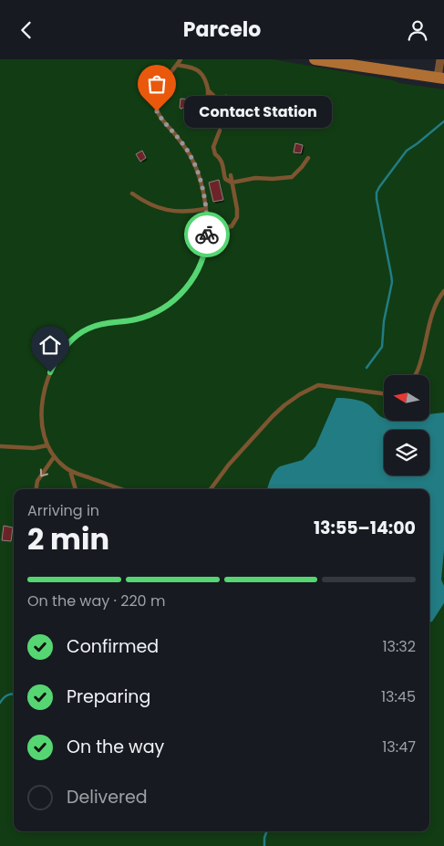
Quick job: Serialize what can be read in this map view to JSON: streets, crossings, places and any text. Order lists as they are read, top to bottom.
{
  "places": ["Contact Station"],
  "north": "left",
  "page": {
    "header": "Parcelo",
    "bubble": "Contact Station",
    "heading": ["2 min", "Arriving in", "13:55–14:00"],
    "bar": "On the way · 220 m",
    "list": [
      ["Confirmed", "13:32"],
      ["Preparing", "13:45"],
      ["On the way", "13:47"],
      "Delivered"
    ]
  }
}
